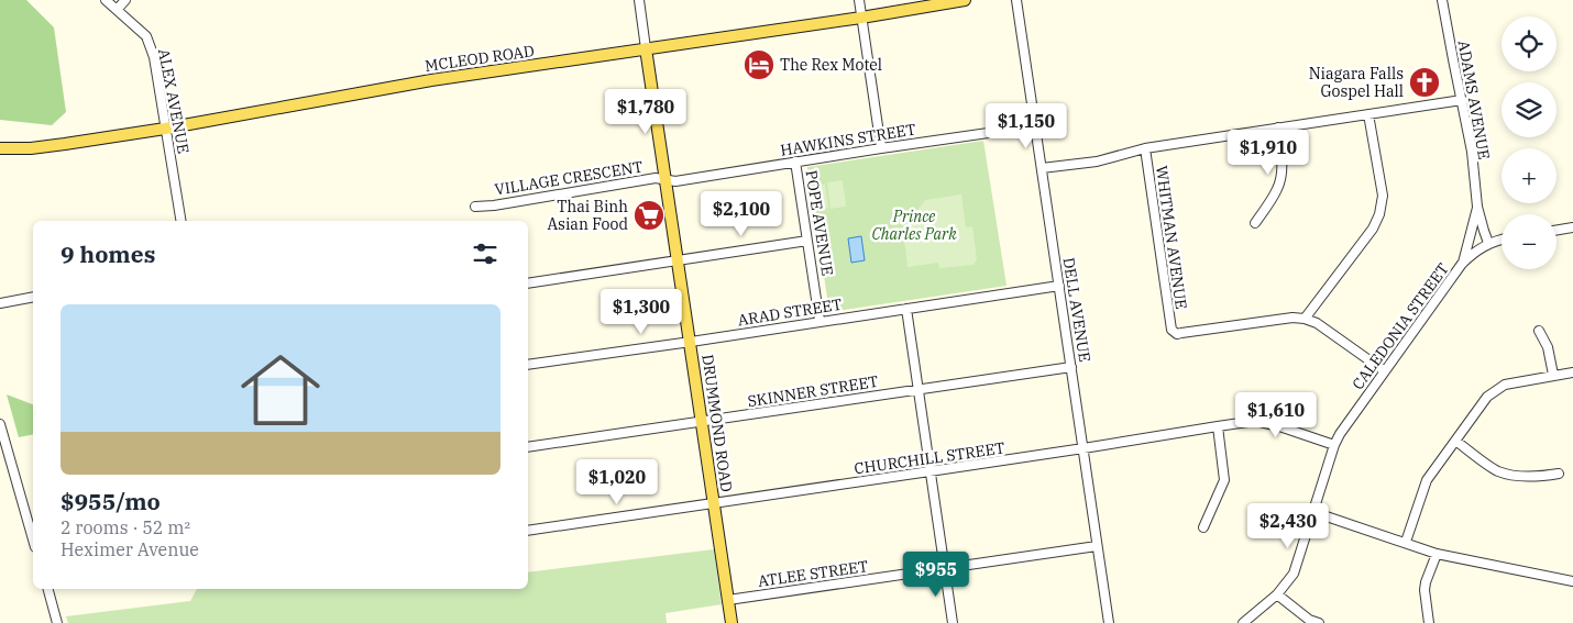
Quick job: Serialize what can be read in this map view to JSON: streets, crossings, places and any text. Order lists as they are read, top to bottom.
{
  "streets": {
    "main road": ["MCLEOD ROAD", "DRUMMOND ROAD"],
    "street": [
      "ADAMS AVENUE",
      "ALEX AVENUE",
      "HAWKINS STREET",
      "VILLAGE CRESCENT",
      "POPE AVENUE",
      "WHITMAN AVENUE",
      "DELL AVENUE",
      "ARAD STREET",
      "CALEDONIA STREET",
      "SKINNER STREET",
      "CHURCHILL STREET",
      "ATLEE STREET"
    ]
  },
  "crossings": [
    ["MCLEOD ROAD", "ALEX AVENUE"],
    ["MCLEOD ROAD", "DRUMMOND ROAD"],
    ["ADAMS AVENUE", "CALEDONIA STREET"],
    ["HAWKINS STREET", "VILLAGE CRESCENT"],
    ["HAWKINS STREET", "POPE AVENUE"],
    ["HAWKINS STREET", "DELL AVENUE"],
    ["HAWKINS STREET", "DRUMMOND ROAD"],
    ["VILLAGE CRESCENT", "DRUMMOND ROAD"],
    ["POPE AVENUE", "ARAD STREET"],
    ["DELL AVENUE", "ARAD STREET"],
    ["DELL AVENUE", "SKINNER STREET"],
    ["DELL AVENUE", "CHURCHILL STREET"],
    ["DELL AVENUE", "ATLEE STREET"],
    ["ARAD STREET", "DRUMMOND ROAD"],
    ["CALEDONIA STREET", "CHURCHILL STREET"],
    ["SKINNER STREET", "DRUMMOND ROAD"],
    ["DRUMMOND ROAD", "CHURCHILL STREET"],
    ["DRUMMOND ROAD", "ATLEE STREET"]
  ],
  "parks": ["Prince Charles Park"],
  "places": {
    "hotel": ["The Rex Motel"],
    "church": ["Niagara Falls Gospel Hall"],
    "supermarket": ["Thai Binh Asian Food"]
  },
  "page": {
    "map_buttons": ["+", "−"],
    "price": [
      "$1,780",
      "$1,150",
      "$1,910",
      "$2,100",
      "$1,300",
      "$1,610",
      "$1,020",
      "$2,430",
      "$955"
    ],
    "heading": "9 homes",
    "list": [
      {
        "name": "$955/mo",
        "note": "2 rooms · 52 m² · Heximer Avenue"
      }
    ]
  }
}
